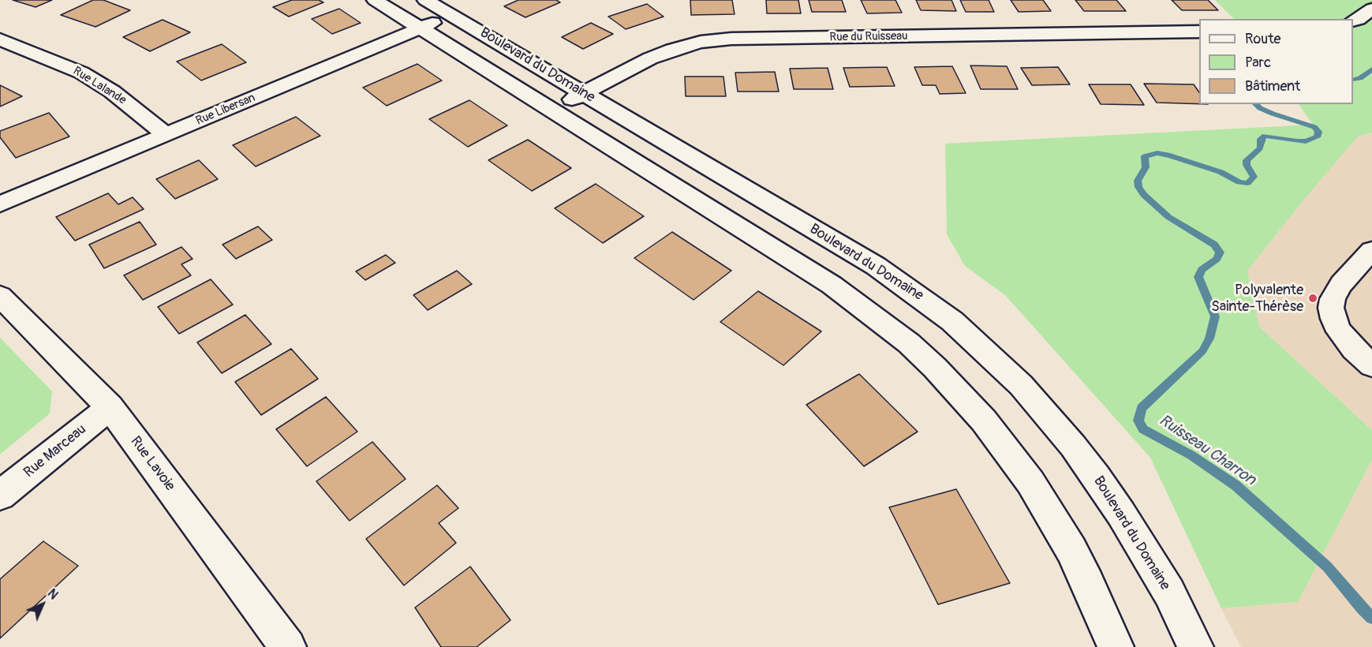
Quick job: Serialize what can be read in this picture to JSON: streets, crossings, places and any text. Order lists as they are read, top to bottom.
{
  "streets": {
    "street": [
      "Rue du Ruisseau",
      "Boulevard du Domaine",
      "Rue Lalande",
      "Rue Libersan",
      "Rue Marceau",
      "Rue Lavoie"
    ]
  },
  "crossings": [
    ["Rue du Ruisseau", "Boulevard du Domaine"],
    ["Boulevard du Domaine", "Rue Libersan"],
    ["Rue Lalande", "Rue Libersan"],
    ["Rue Marceau", "Rue Lavoie"]
  ],
  "water": ["Ruisseau Charron"],
  "places": ["Polyvalente Sainte-Thérèse"],
  "legend": ["Route", "Parc", "Bâtiment"],
  "north": "top right"
}
